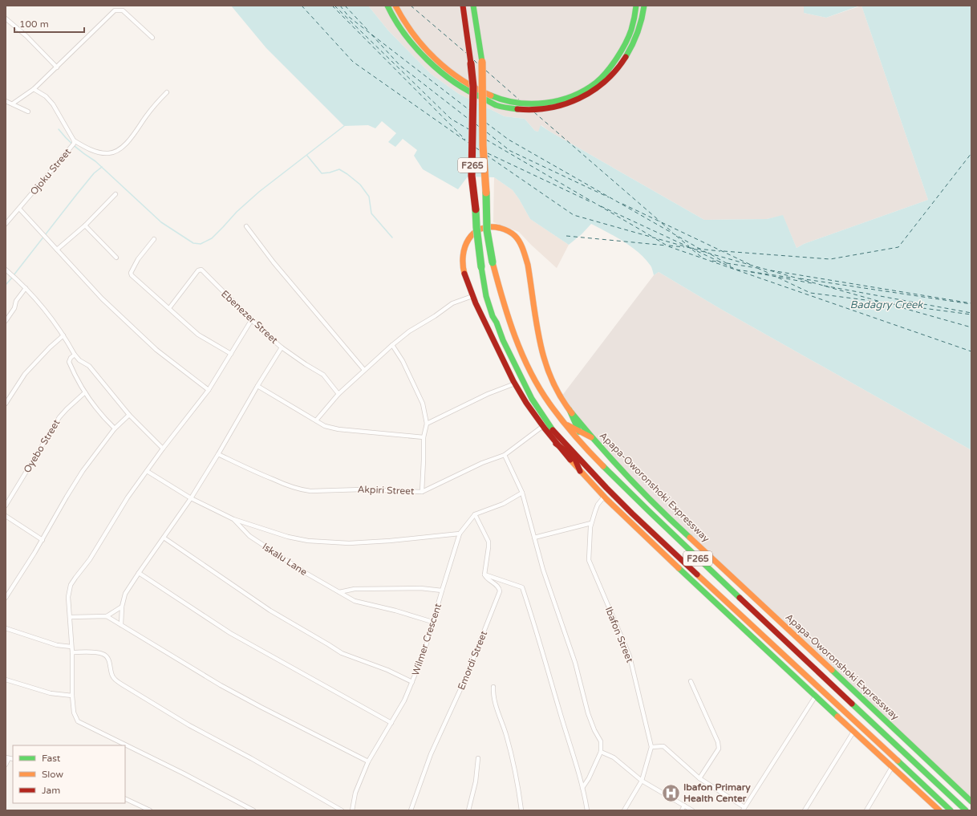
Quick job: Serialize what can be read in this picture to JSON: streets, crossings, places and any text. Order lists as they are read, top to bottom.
{
  "streets": {
    "main road": ["F265", "Apapa-Oworonshoki Expressway"],
    "street": [
      "Ojoku Street",
      "Ebenezer Street",
      "Oyebo Street",
      "Akpiri Street",
      "Iskalu Lane",
      "Ibafon Street",
      "Wilmer Crescent",
      "Emordi Street"
    ]
  },
  "crossings": [
    ["Apapa-Oworonshoki Expressway", "Akpiri Street"],
    ["Apapa-Oworonshoki Expressway", "Ibafon Street"],
    ["Iskalu Lane", "Wilmer Crescent"]
  ],
  "water": ["Badagry Creek"],
  "places": {
    "hospital": ["Ibafon Primary Health Center"]
  },
  "legend": ["Fast", "Slow", "Jam"],
  "scale_bar": "100 m"
}
